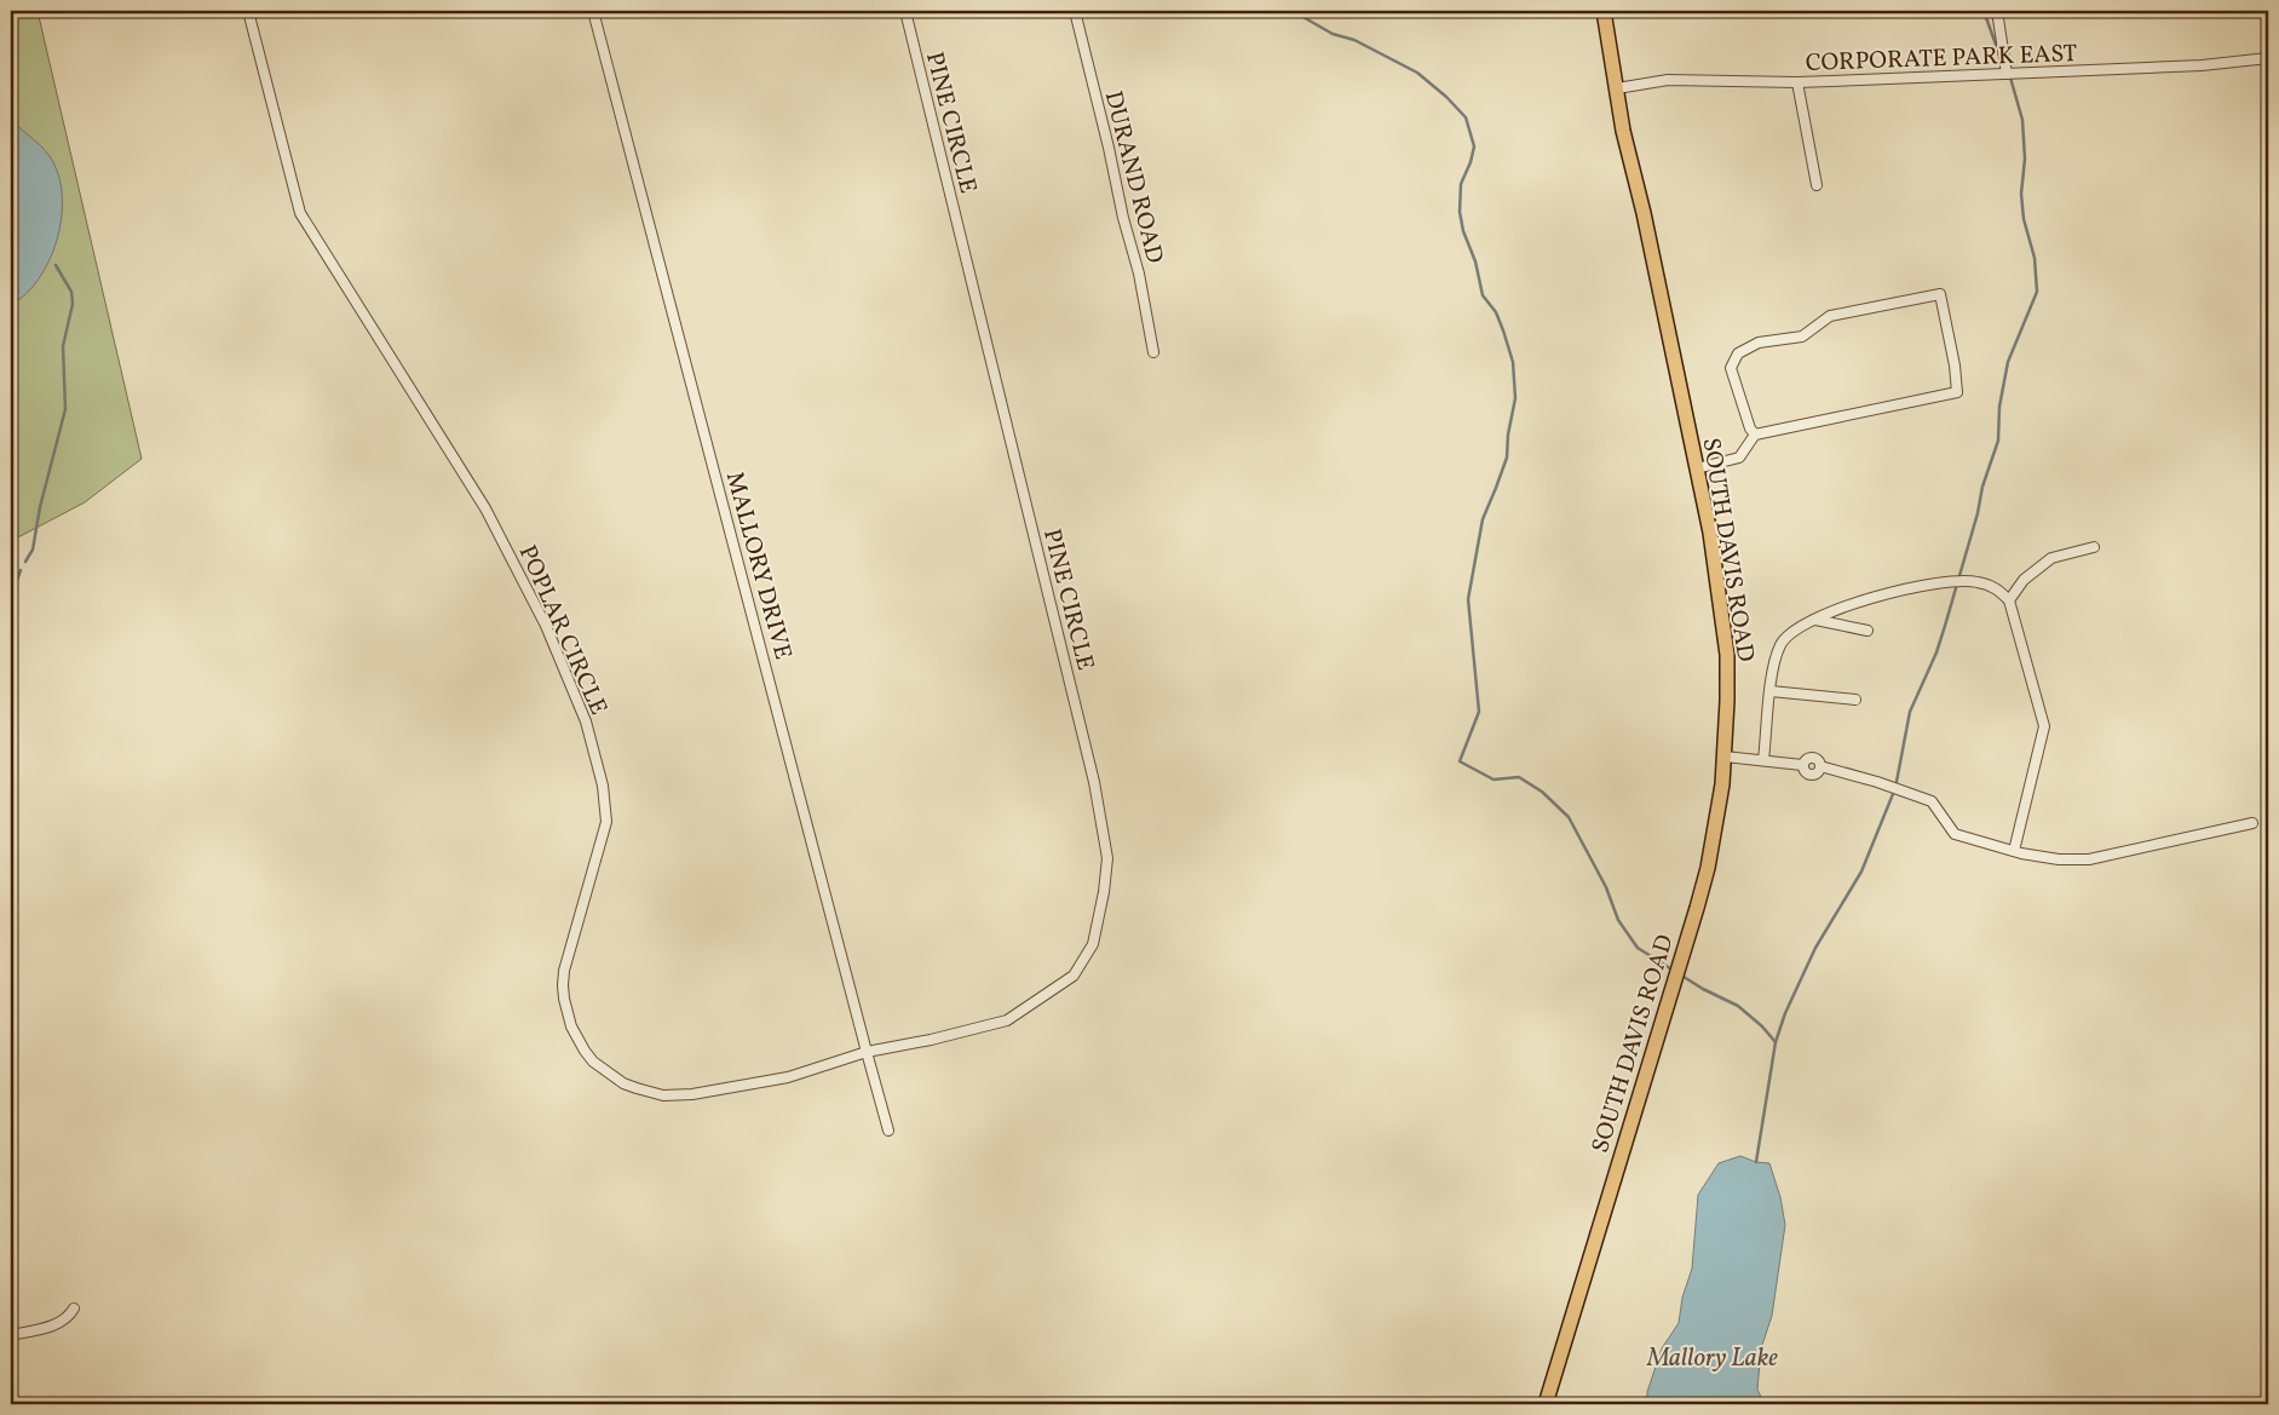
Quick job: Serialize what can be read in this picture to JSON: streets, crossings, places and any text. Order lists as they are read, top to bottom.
{
  "streets": {
    "main road": ["SOUTH DAVIS ROAD"],
    "street": [
      "CORPORATE PARK EAST",
      "PINE CIRCLE",
      "DURAND ROAD",
      "MALLORY DRIVE",
      "POPLAR CIRCLE"
    ]
  },
  "crossings": [
    ["CORPORATE PARK EAST", "SOUTH DAVIS ROAD"],
    ["PINE CIRCLE", "MALLORY DRIVE"],
    ["PINE CIRCLE", "POPLAR CIRCLE"],
    ["MALLORY DRIVE", "POPLAR CIRCLE"]
  ],
  "water": ["Mallory Lake"]
}
